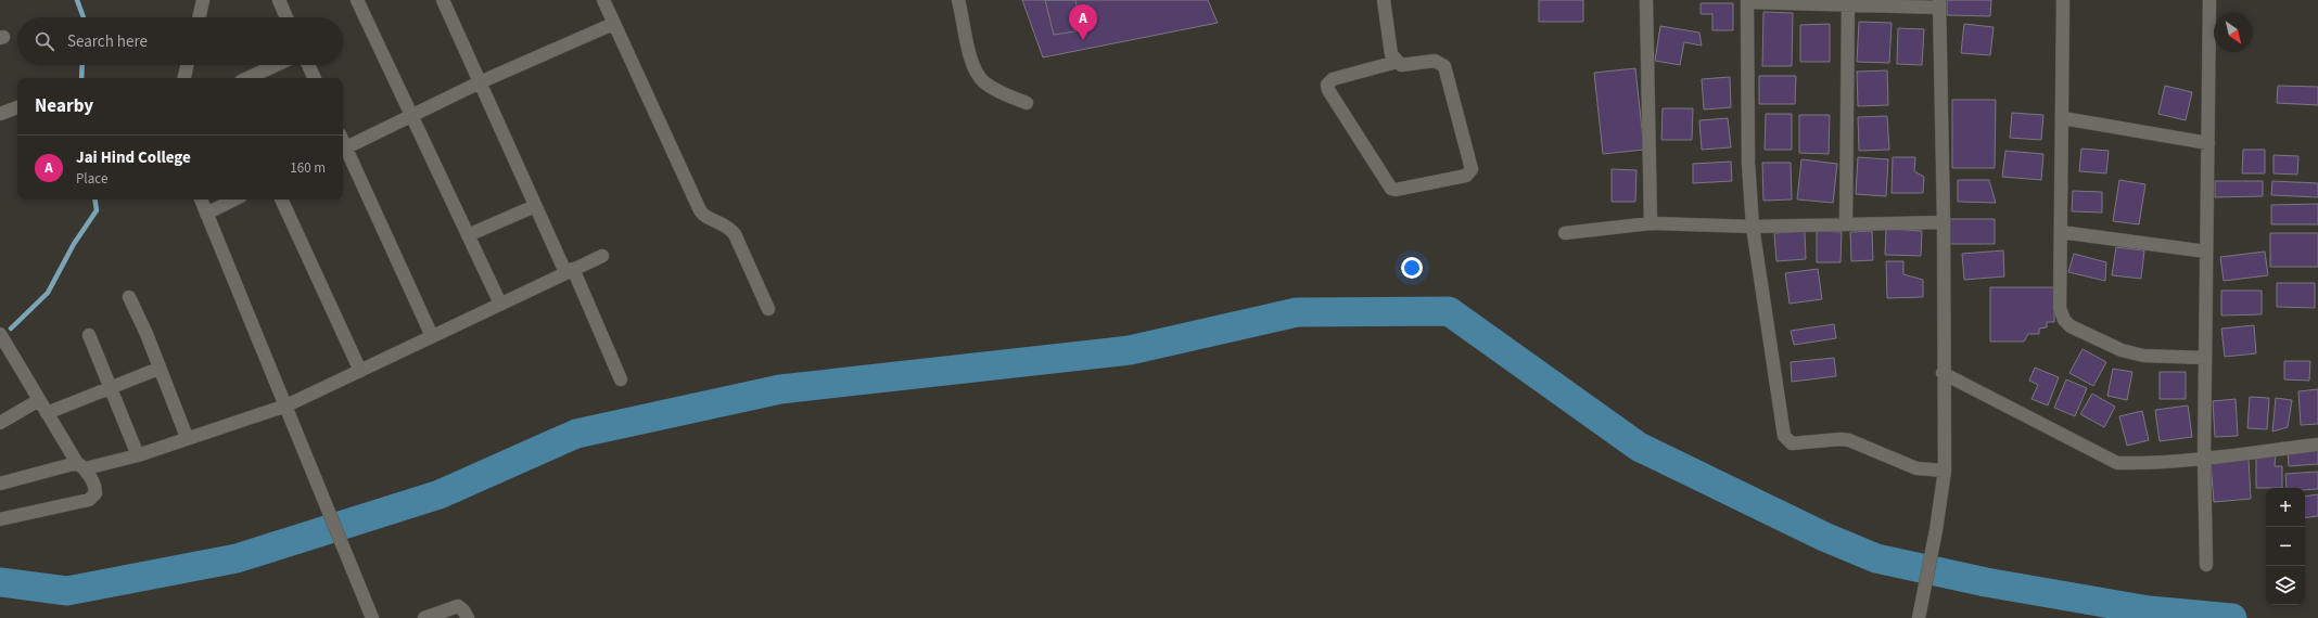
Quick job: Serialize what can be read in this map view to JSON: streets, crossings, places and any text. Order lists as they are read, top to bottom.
{
  "north": "bottom right",
  "page": {
    "pins": "A",
    "search": "Search here",
    "heading": "Nearby",
    "list": [
      {
        "mark": "A",
        "name": "Jai Hind College",
        "note": "Place",
        "value": "160 m"
      }
    ],
    "map_buttons": ["+", "−"]
  }
}
